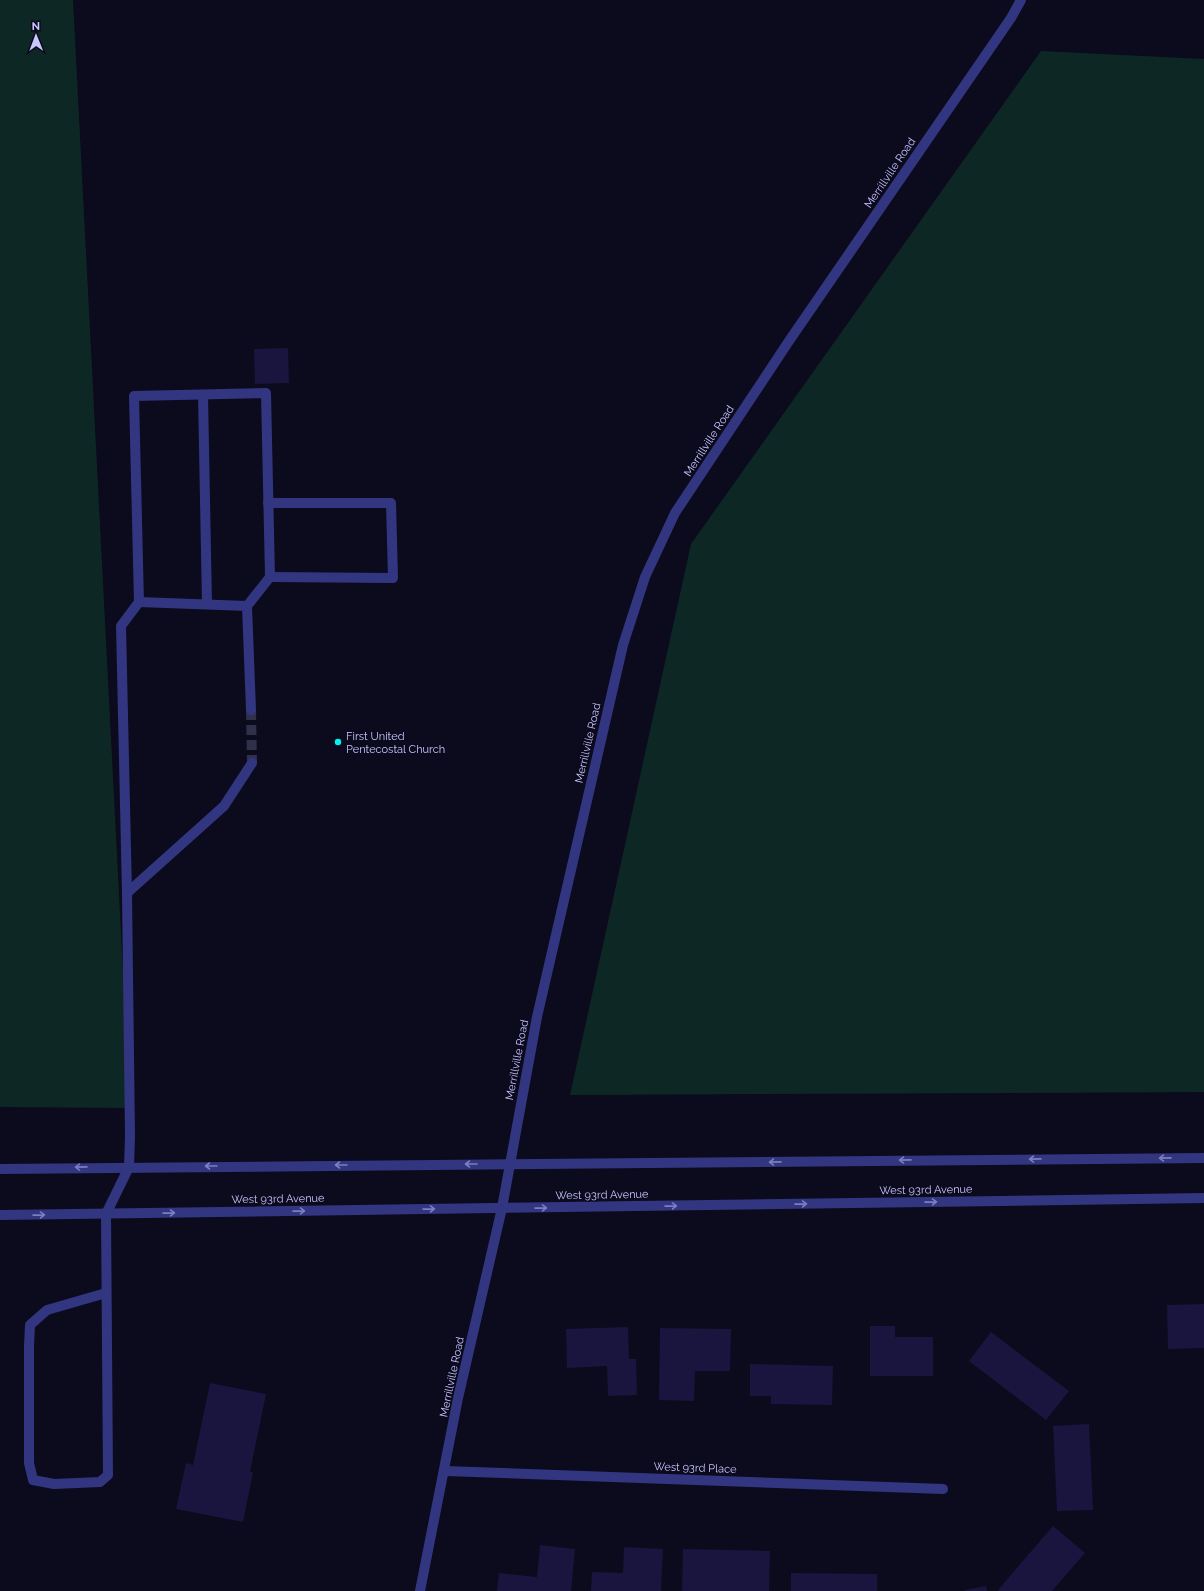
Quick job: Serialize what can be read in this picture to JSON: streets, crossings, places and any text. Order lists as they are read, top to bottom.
{
  "streets": {
    "street": ["Merrillville Road", "West 93rd Avenue", "West 93rd Place"]
  },
  "crossings": [
    ["Merrillville Road", "West 93rd Avenue"],
    ["Merrillville Road", "West 93rd Place"]
  ],
  "places": ["First United Pentecostal Church"],
  "north": "top"
}
